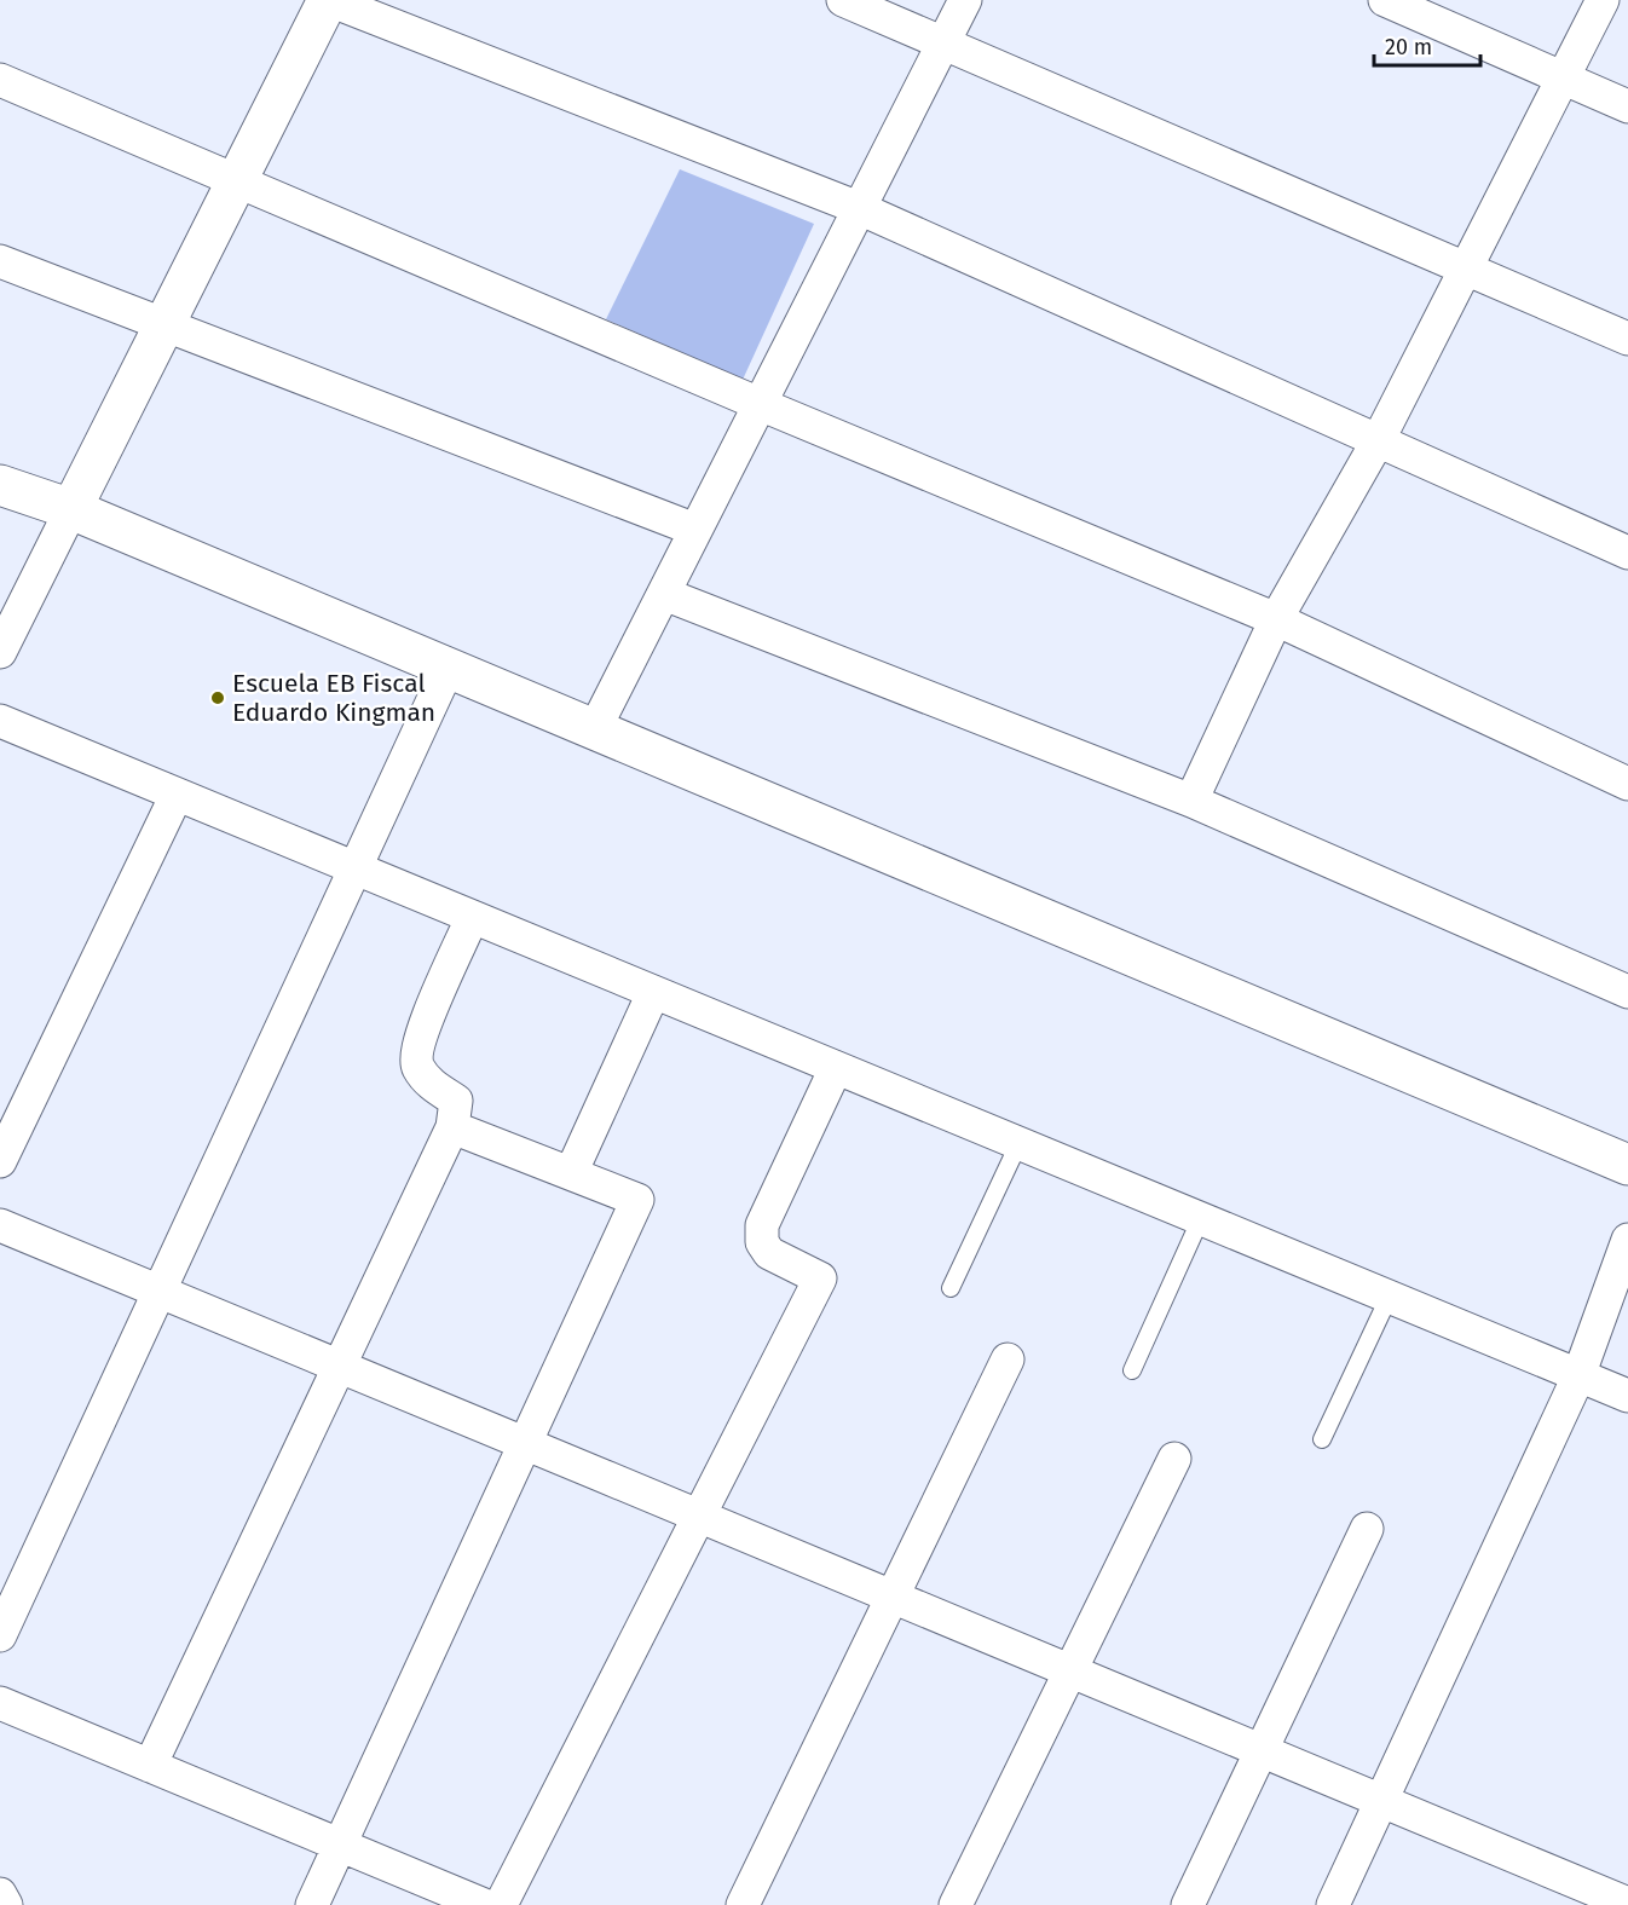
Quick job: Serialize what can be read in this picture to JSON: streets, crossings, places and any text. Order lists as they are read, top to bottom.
{
  "places": ["Escuela EB Fiscal Eduardo Kingman"],
  "scale_bar": "20 m"
}
